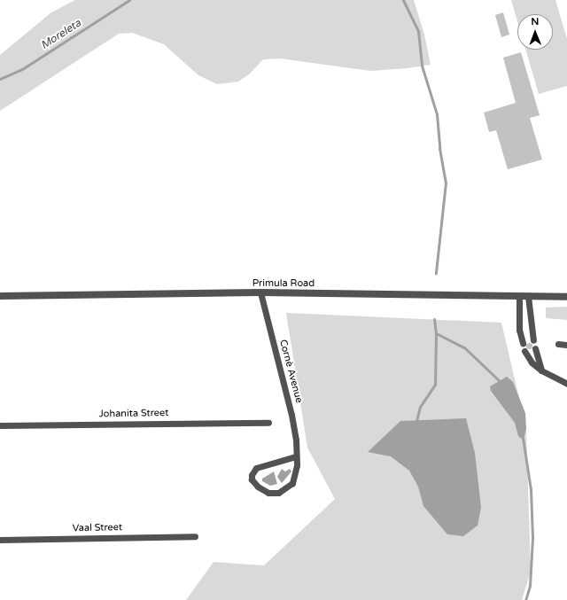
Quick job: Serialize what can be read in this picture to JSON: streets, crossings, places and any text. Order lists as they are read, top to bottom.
{
  "streets": {
    "street": [
      "Primula Road",
      "Cornè Avenue",
      "Johanita Street",
      "Vaal Street"
    ]
  },
  "crossings": [
    ["Primula Road", "Cornè Avenue"]
  ],
  "water": ["Moreleta"],
  "north": "top"
}
